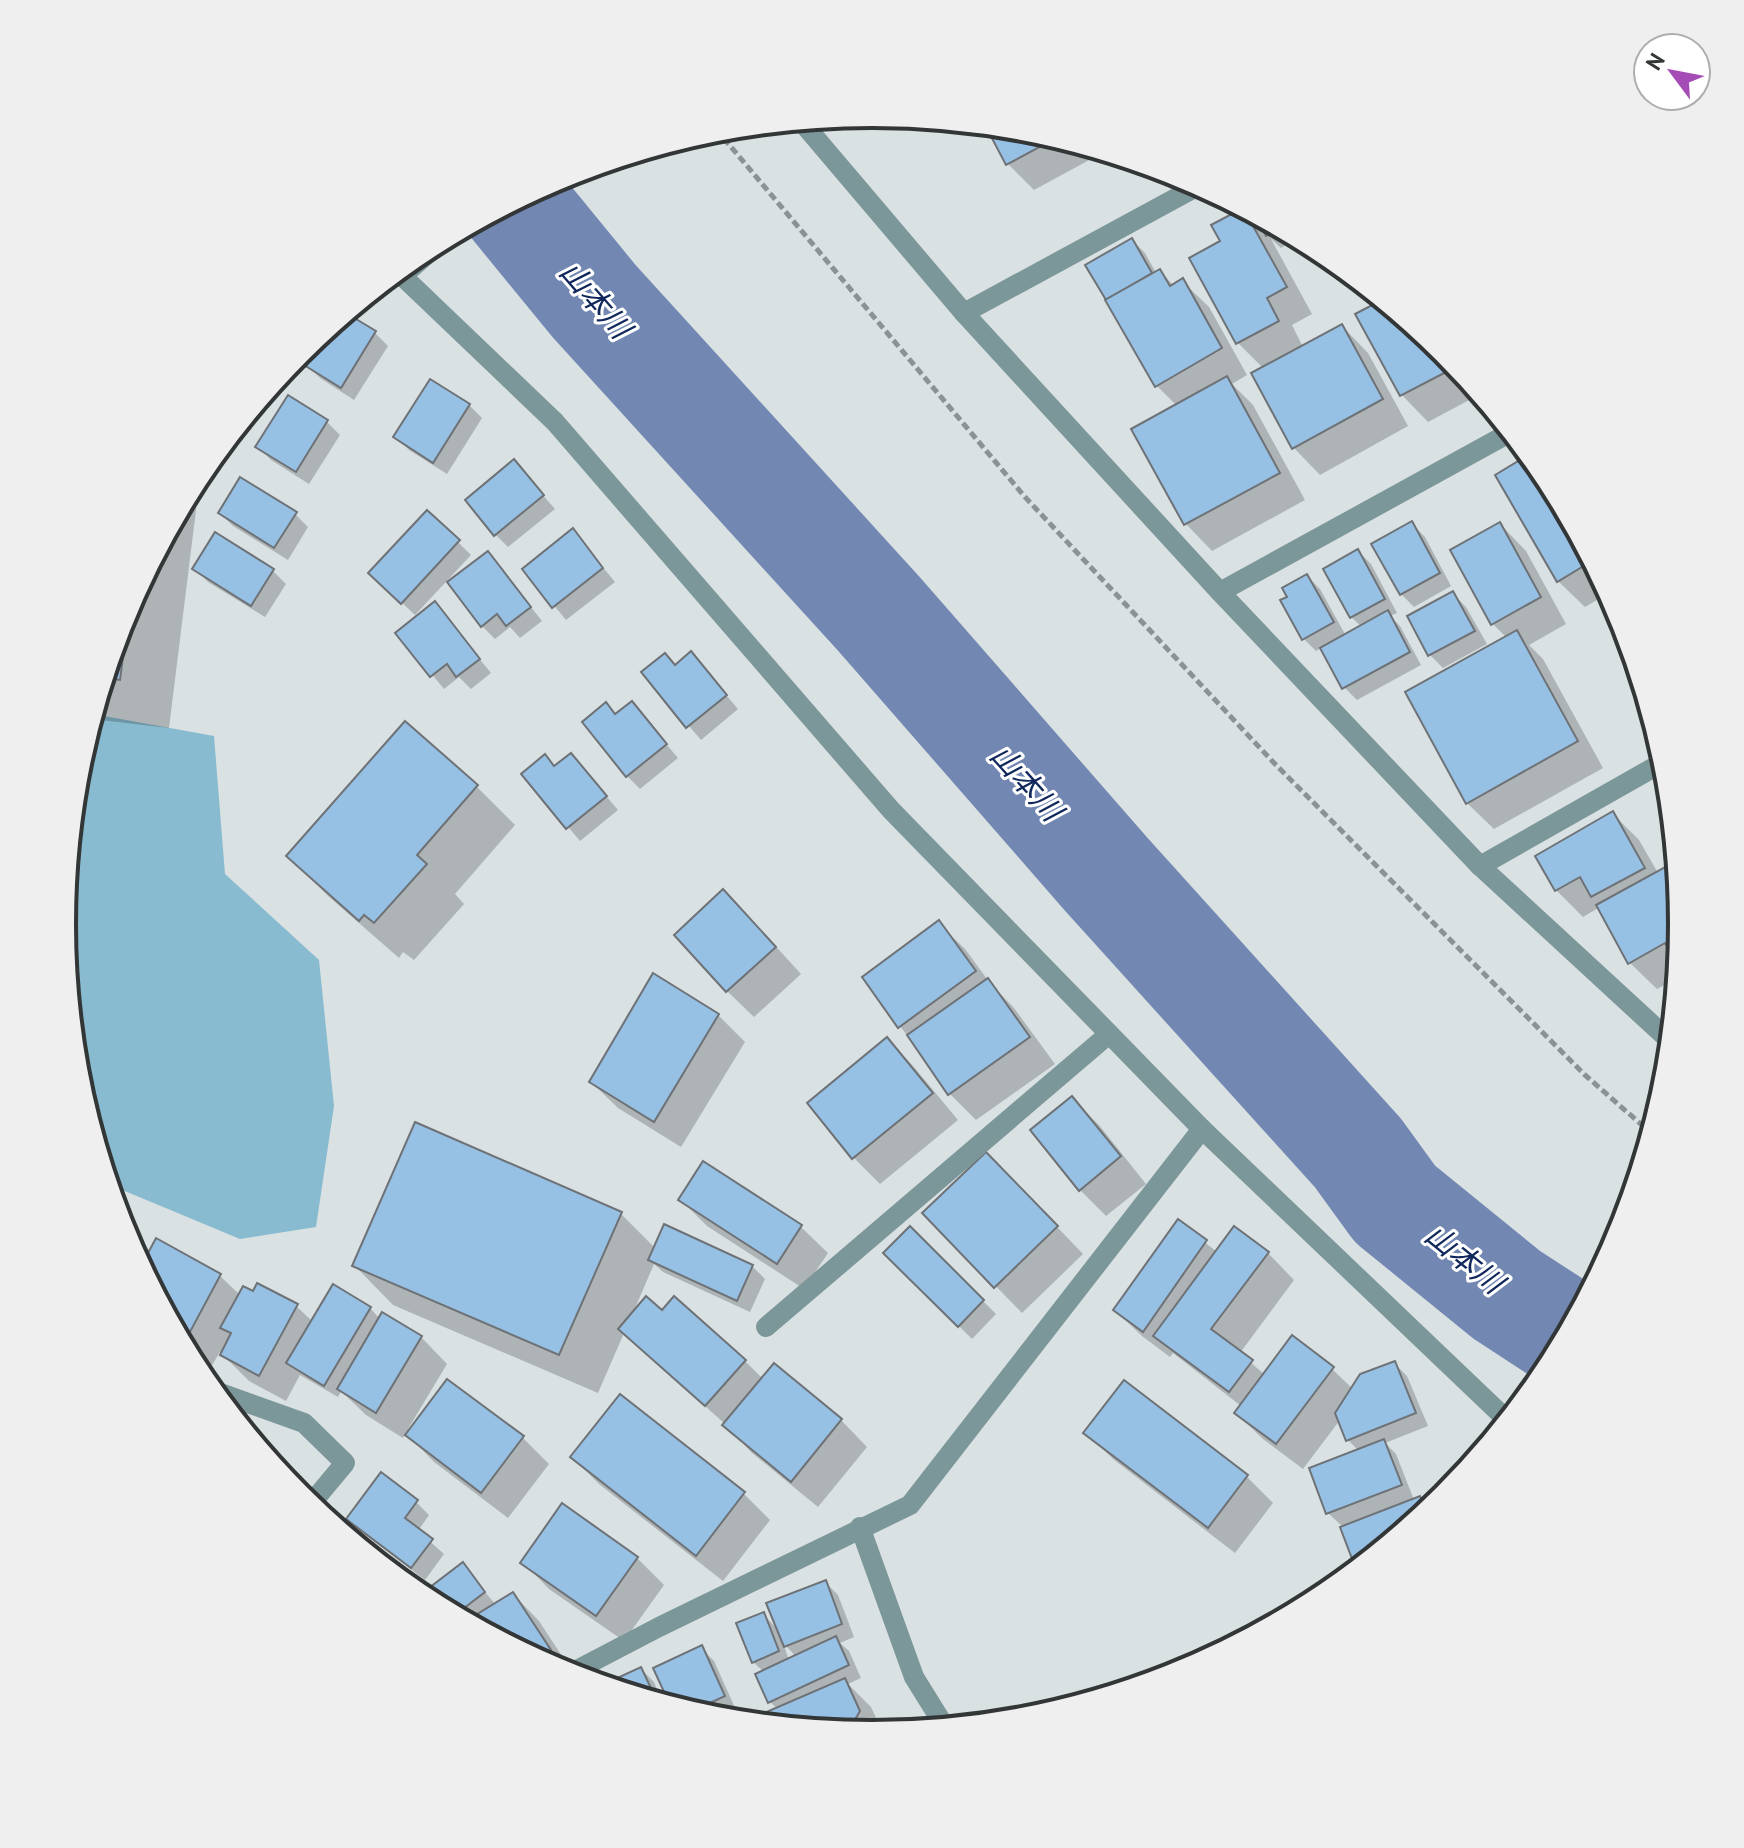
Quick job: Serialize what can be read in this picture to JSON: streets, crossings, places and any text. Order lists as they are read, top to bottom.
{
  "water": ["山本川"],
  "north": "top left"
}
